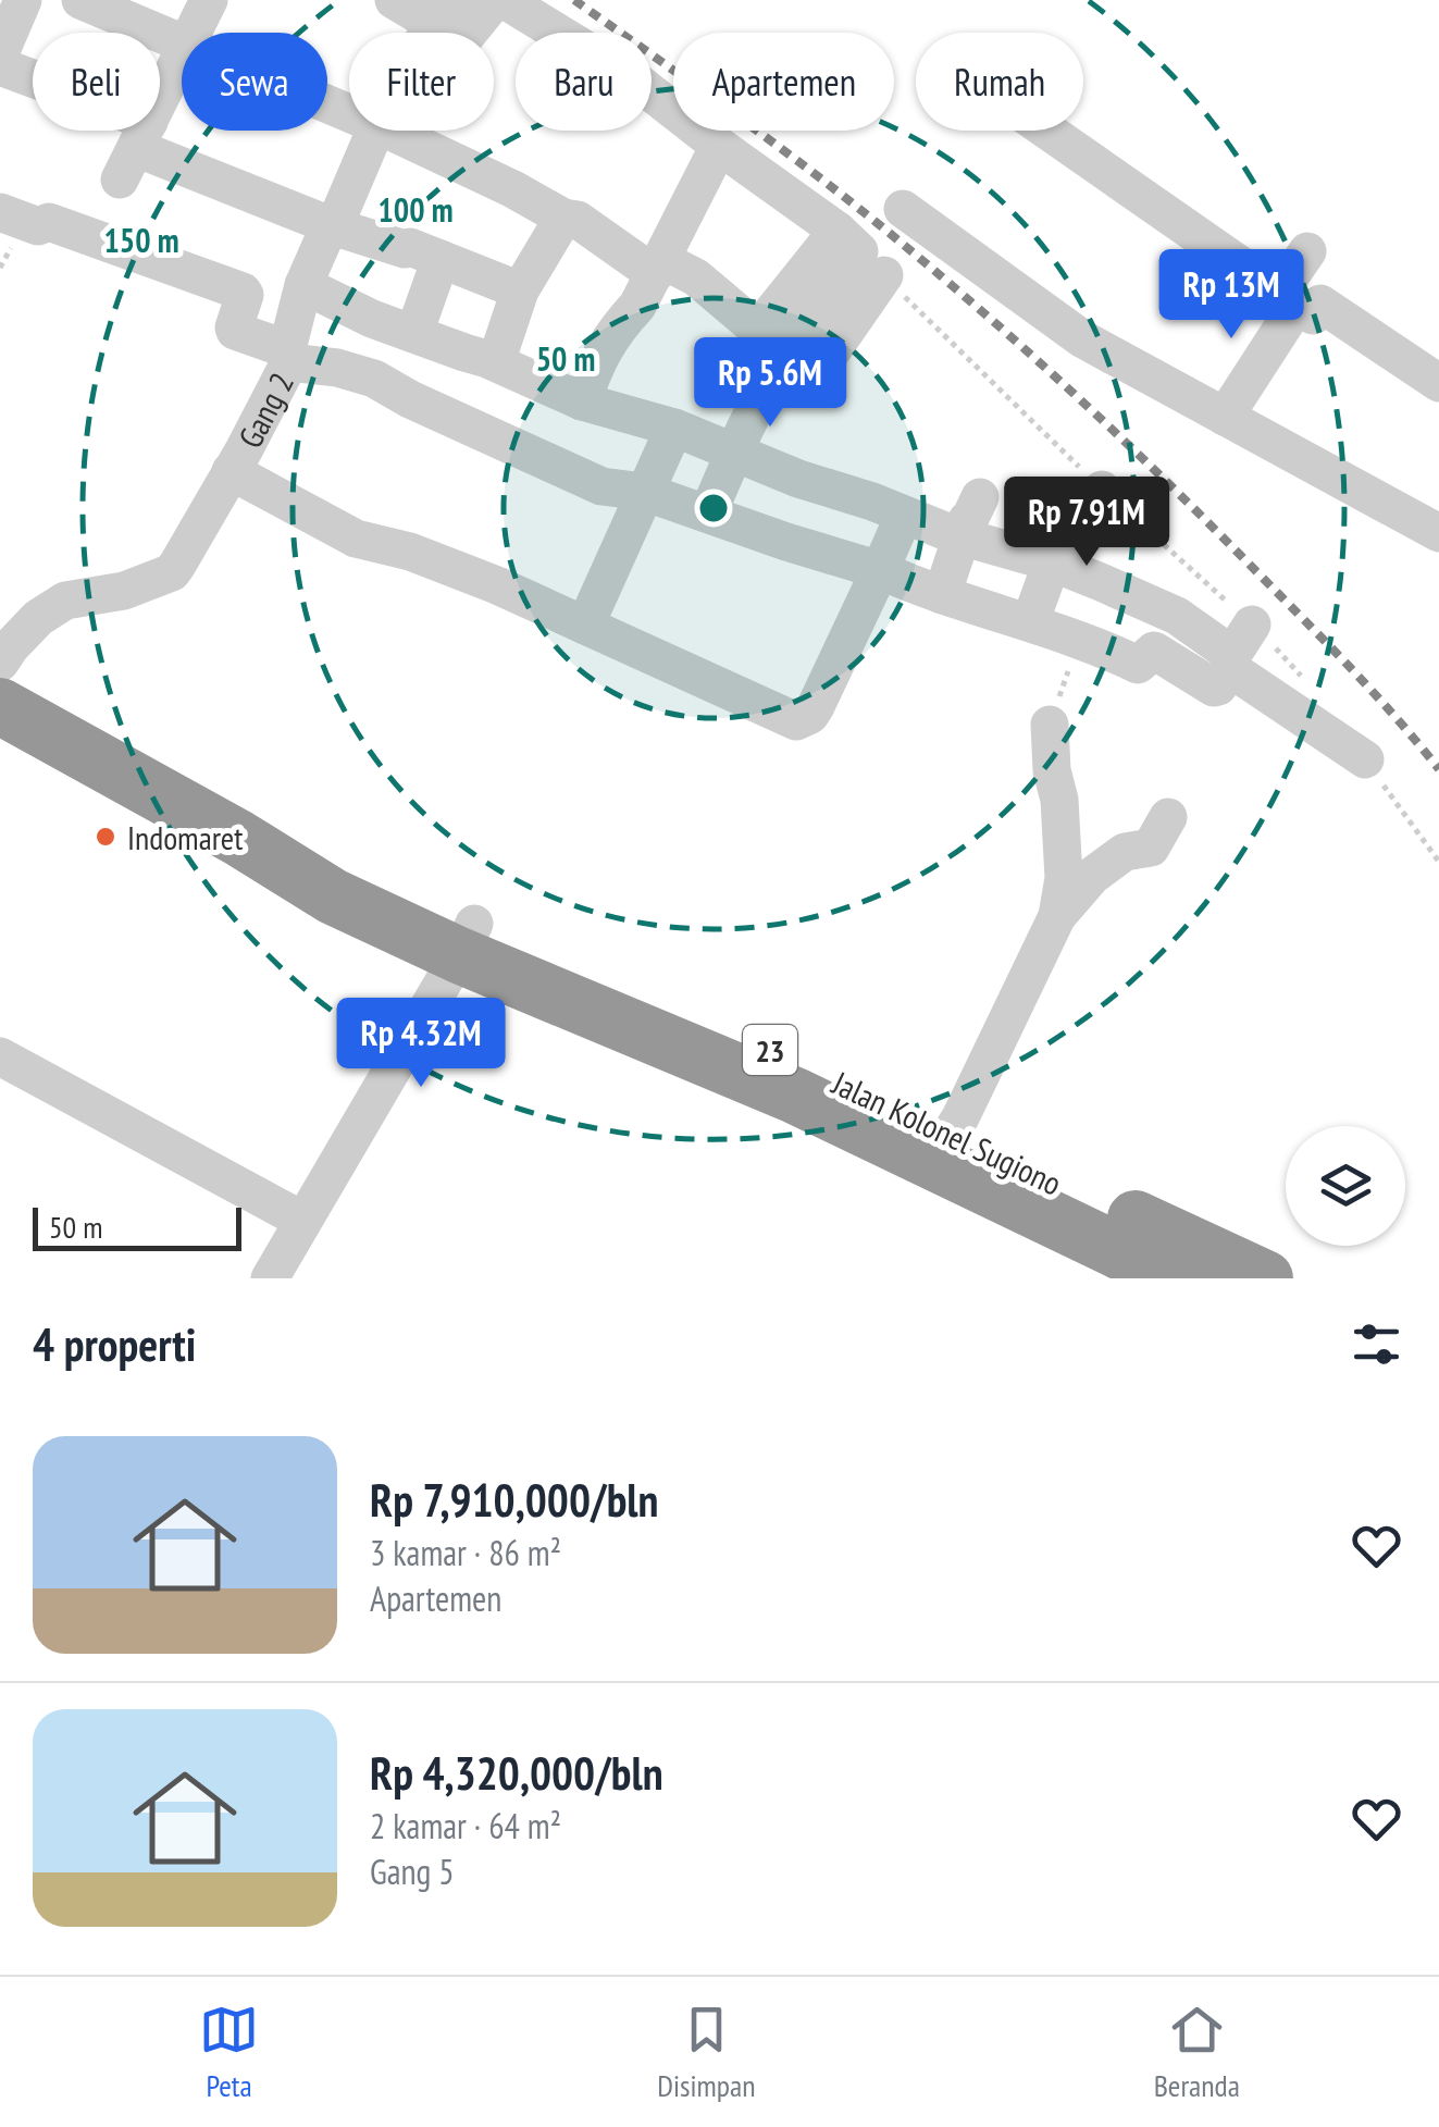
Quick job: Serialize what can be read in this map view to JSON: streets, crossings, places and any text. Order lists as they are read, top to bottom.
{
  "streets": {
    "highway": ["23", "Jalan Kolonel Sugiono"],
    "street": ["Gang 2"]
  },
  "places": ["Indomaret"],
  "scale_bar": "50 m",
  "page": {
    "chip": [
      "Beli",
      "Sewa",
      "Filter",
      "Baru",
      "Apartemen",
      "Rumah"
    ],
    "price": [
      "Rp 13M",
      "Rp 5.6M",
      "Rp 7.91M",
      "Rp 4.32M"
    ],
    "scale": "50 m",
    "heading": "4 properti",
    "list": [
      {
        "name": "Rp 7,910,000/bln",
        "note": "3 kamar · 86 m² · Apartemen"
      },
      {
        "name": "Rp 4,320,000/bln",
        "note": "2 kamar · 64 m² · Gang 5"
      }
    ],
    "tabs": ["Peta", "Disimpan", "Beranda"]
  },
  "rings": ["100 m", "150 m", "50 m"]
}
